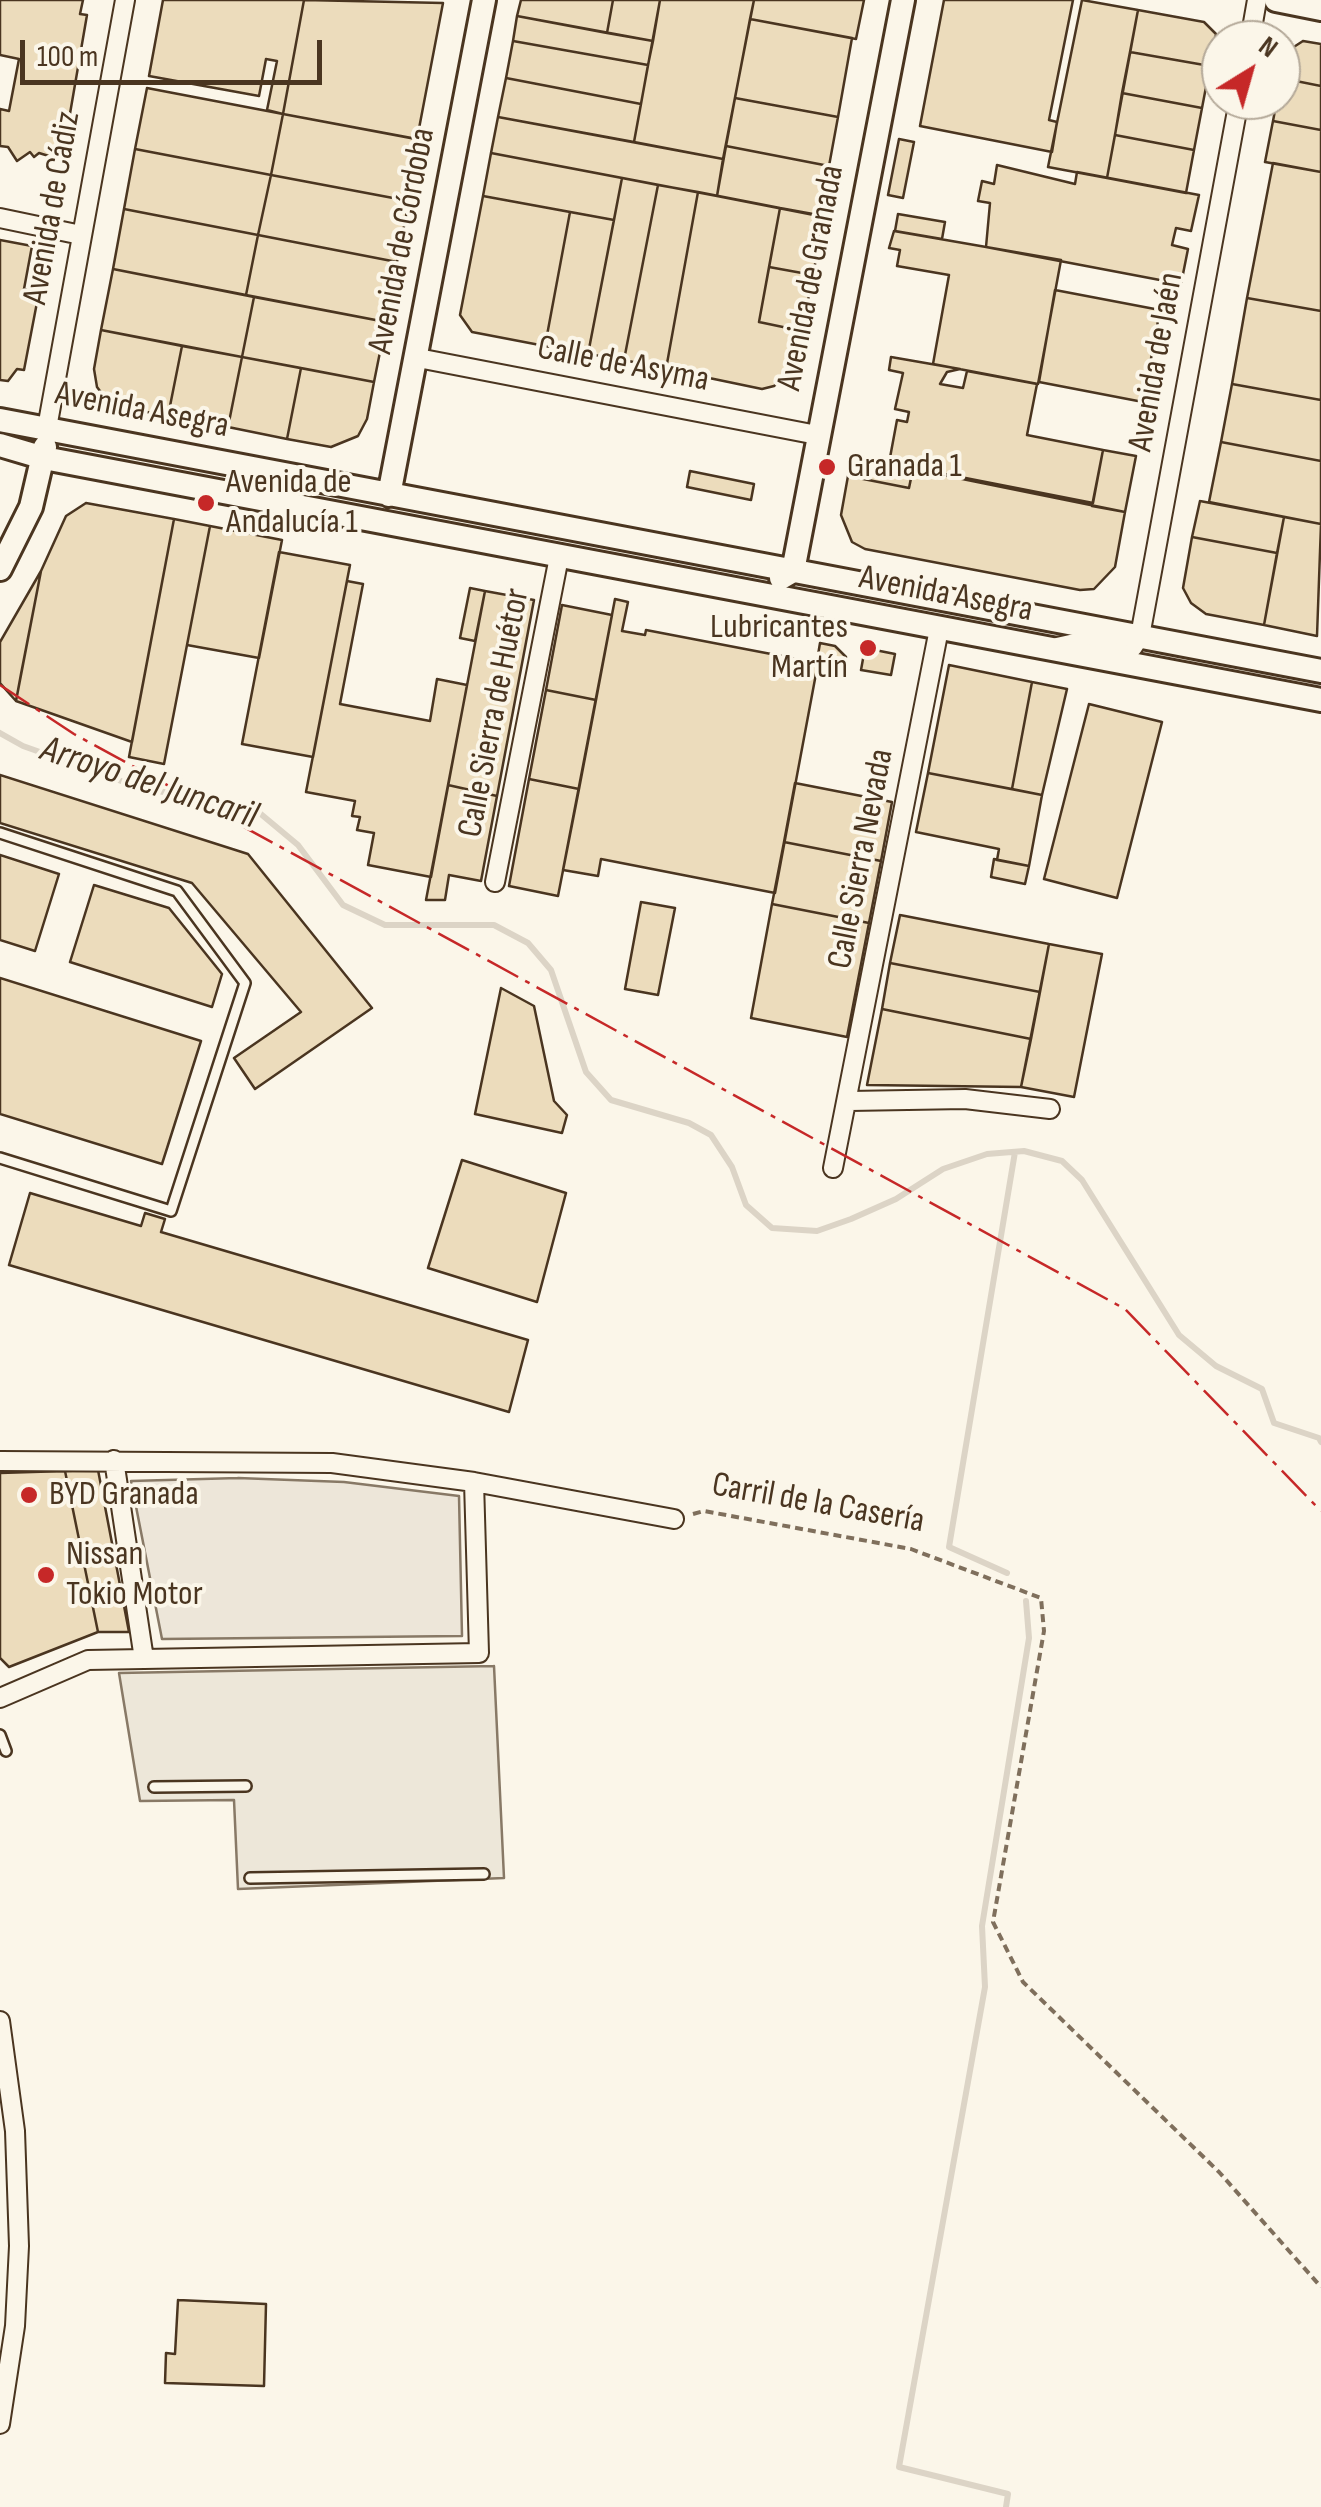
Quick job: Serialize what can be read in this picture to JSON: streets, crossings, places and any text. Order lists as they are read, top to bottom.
{
  "streets": {
    "street": [
      "Avenida de Cádiz",
      "Avenida de Córdoba",
      "Avenida de Granada",
      "Avenida de Jaén",
      "Calle de Asyma",
      "Avenida Asegra",
      "Calle Sierra de Huétor",
      "Calle Sierra Nevada",
      "Carril de la Casería"
    ]
  },
  "crossings": [
    ["Avenida de Cádiz", "Avenida Asegra"],
    ["Avenida de Córdoba", "Calle de Asyma"],
    ["Avenida de Córdoba", "Avenida Asegra"],
    ["Avenida de Granada", "Calle de Asyma"],
    ["Avenida de Granada", "Avenida Asegra"],
    ["Avenida de Jaén", "Avenida Asegra"],
    ["Avenida Asegra", "Calle Sierra de Huétor"],
    ["Avenida Asegra", "Calle Sierra Nevada"]
  ],
  "water": ["Arroyo del Juncaril"],
  "places": [
    "Granada 1",
    "Avenida de Andalucía 1",
    "Lubricantes Martín",
    "BYD Granada",
    "Nissan Tokio Motor"
  ],
  "scale_bar": "100 m",
  "north": "top right"
}
